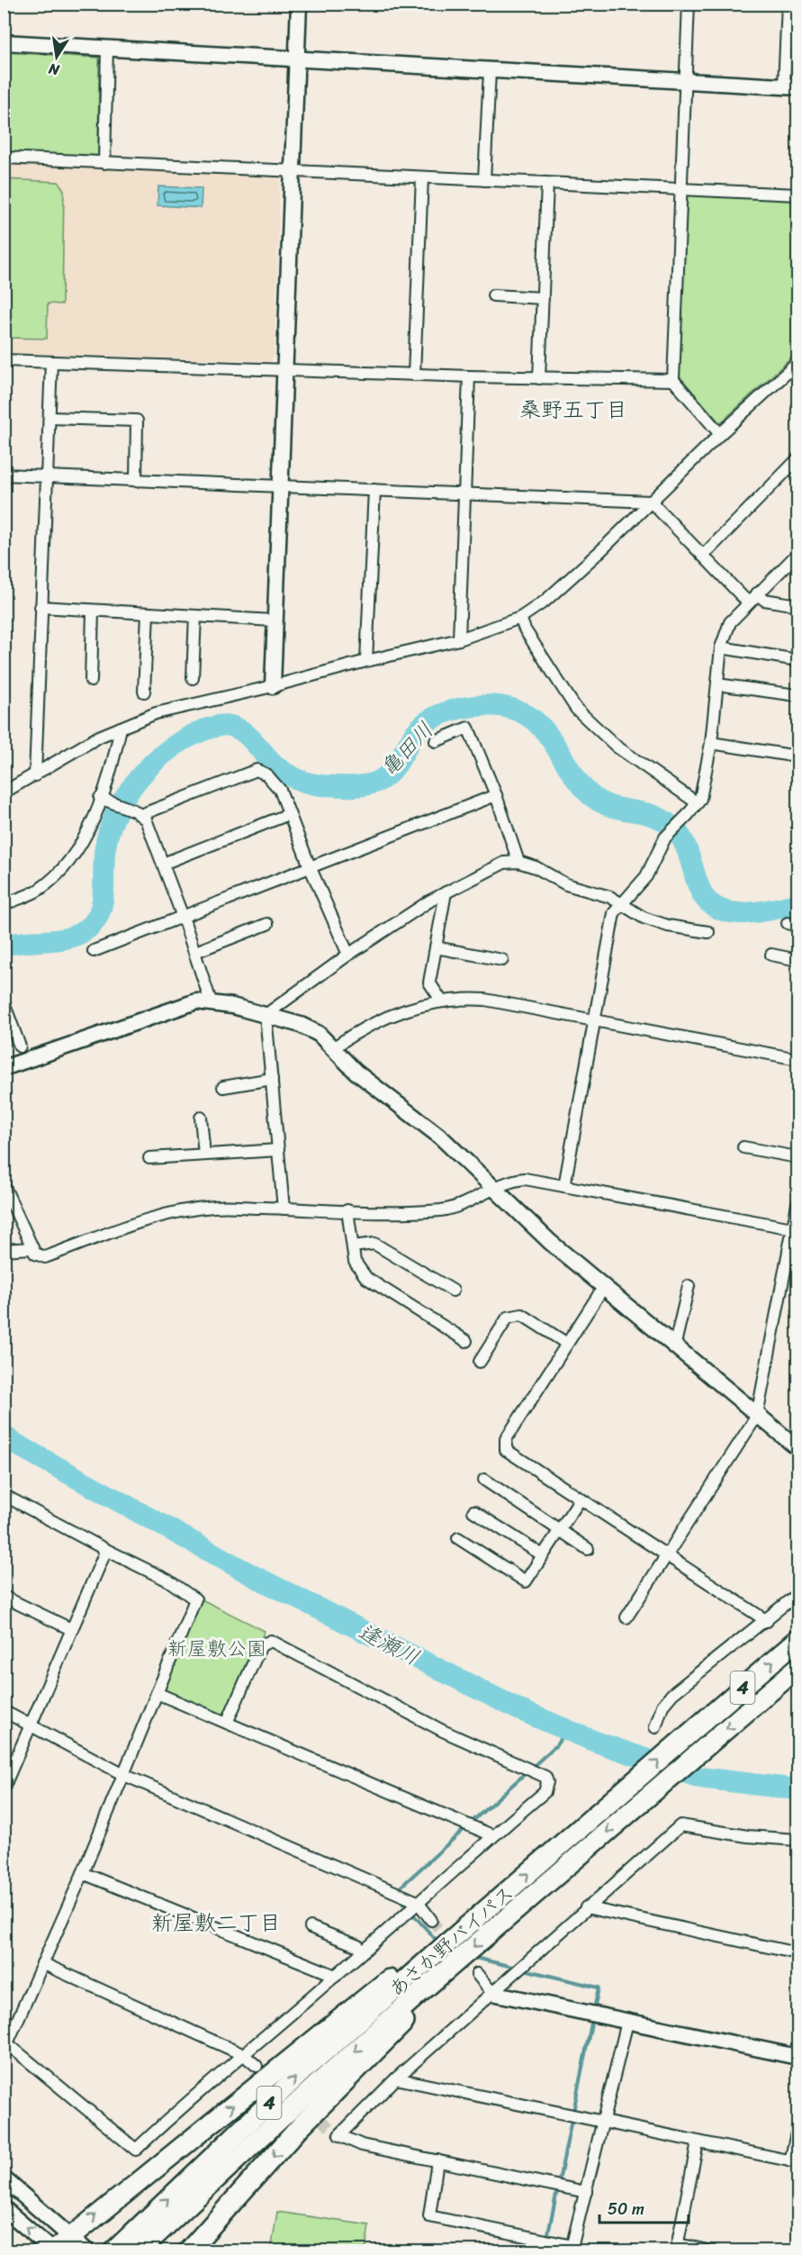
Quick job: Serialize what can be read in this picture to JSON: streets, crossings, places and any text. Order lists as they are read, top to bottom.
{
  "streets": {
    "highway": ["4", "あさか野バイパス"]
  },
  "districts": ["桑野五丁目", "新屋敷二丁目"],
  "water": ["亀田川", "逢瀬川"],
  "parks": ["新屋敷公園"],
  "scale_bar": "50 m",
  "north": "bottom"
}
